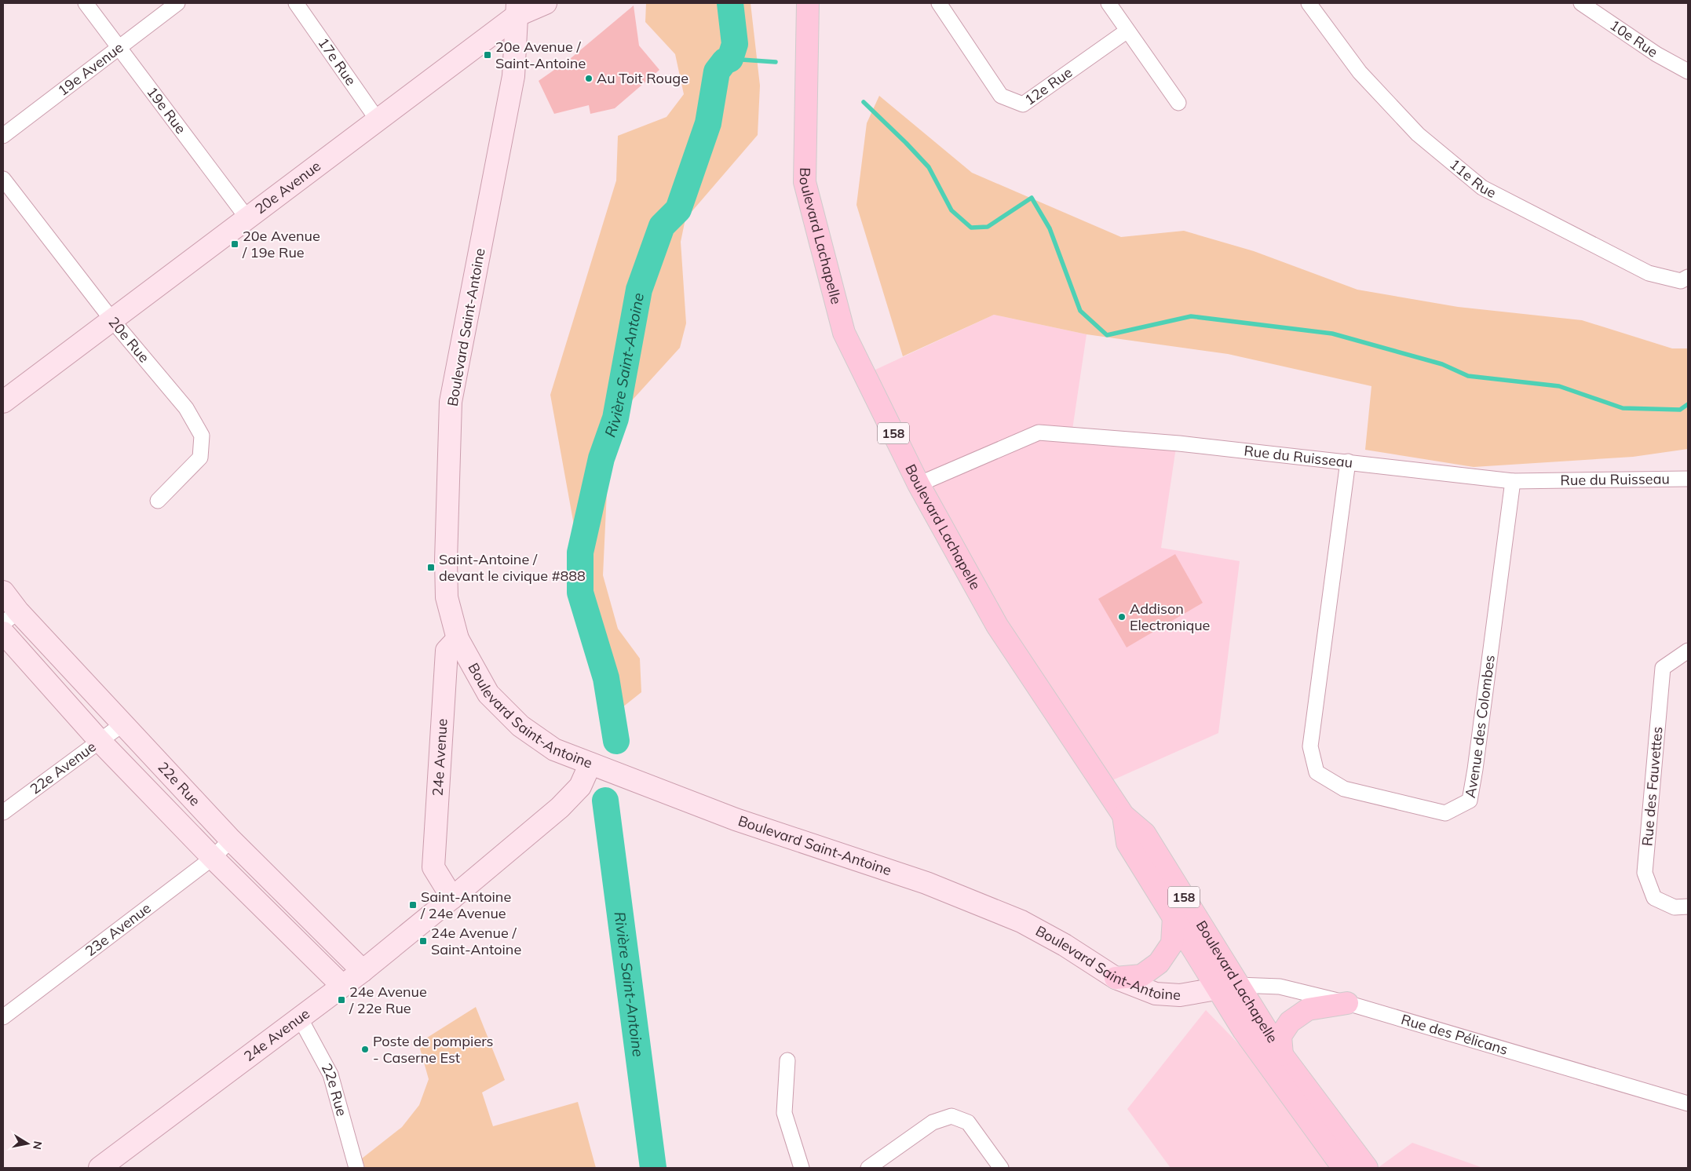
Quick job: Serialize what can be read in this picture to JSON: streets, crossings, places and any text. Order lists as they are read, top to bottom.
{
  "streets": {
    "main road": ["Boulevard Lachapelle", "158"],
    "street": [
      "10e Rue",
      "17e Rue",
      "19e Avenue",
      "12e Rue",
      "19e Rue",
      "11e Rue",
      "20e Avenue",
      "Boulevard Saint-Antoine",
      "20e Rue",
      "Rue du Ruisseau",
      "Avenue des Colombes",
      "24e Avenue",
      "22e Avenue",
      "22e Rue",
      "Rue des Fauvettes",
      "23e Avenue",
      "Rue des Pélicans"
    ]
  },
  "crossings": [
    ["17e Rue", "20e Avenue"],
    ["19e Avenue", "19e Rue"],
    ["19e Rue", "20e Avenue"],
    ["20e Avenue", "Boulevard Saint-Antoine"],
    ["20e Avenue", "20e Rue"],
    ["Boulevard Lachapelle", "Boulevard Saint-Antoine"],
    ["Boulevard Lachapelle", "158"],
    ["Boulevard Lachapelle", "Rue du Ruisseau"],
    ["Boulevard Lachapelle", "Rue des Pélicans"],
    ["Boulevard Saint-Antoine", "24e Avenue"],
    ["Boulevard Saint-Antoine", "Rue des Pélicans"],
    ["Rue du Ruisseau", "Avenue des Colombes"],
    ["24e Avenue", "22e Rue"],
    ["22e Avenue", "22e Rue"],
    ["22e Rue", "23e Avenue"]
  ],
  "water": ["Rivière Saint-Antoine"],
  "places": {
    "transit": [
      "20e Avenue / Saint-Antoine",
      "20e Avenue / 19e Rue",
      "Saint-Antoine / devant le civique #888",
      "Saint-Antoine / 24e Avenue",
      "24e Avenue / Saint-Antoine",
      "24e Avenue / 22e Rue"
    ],
    "other": ["Au Toit Rouge", "Addison Electronique", "Poste de pompiers - Caserne Est"]
  },
  "north": "right"
}
